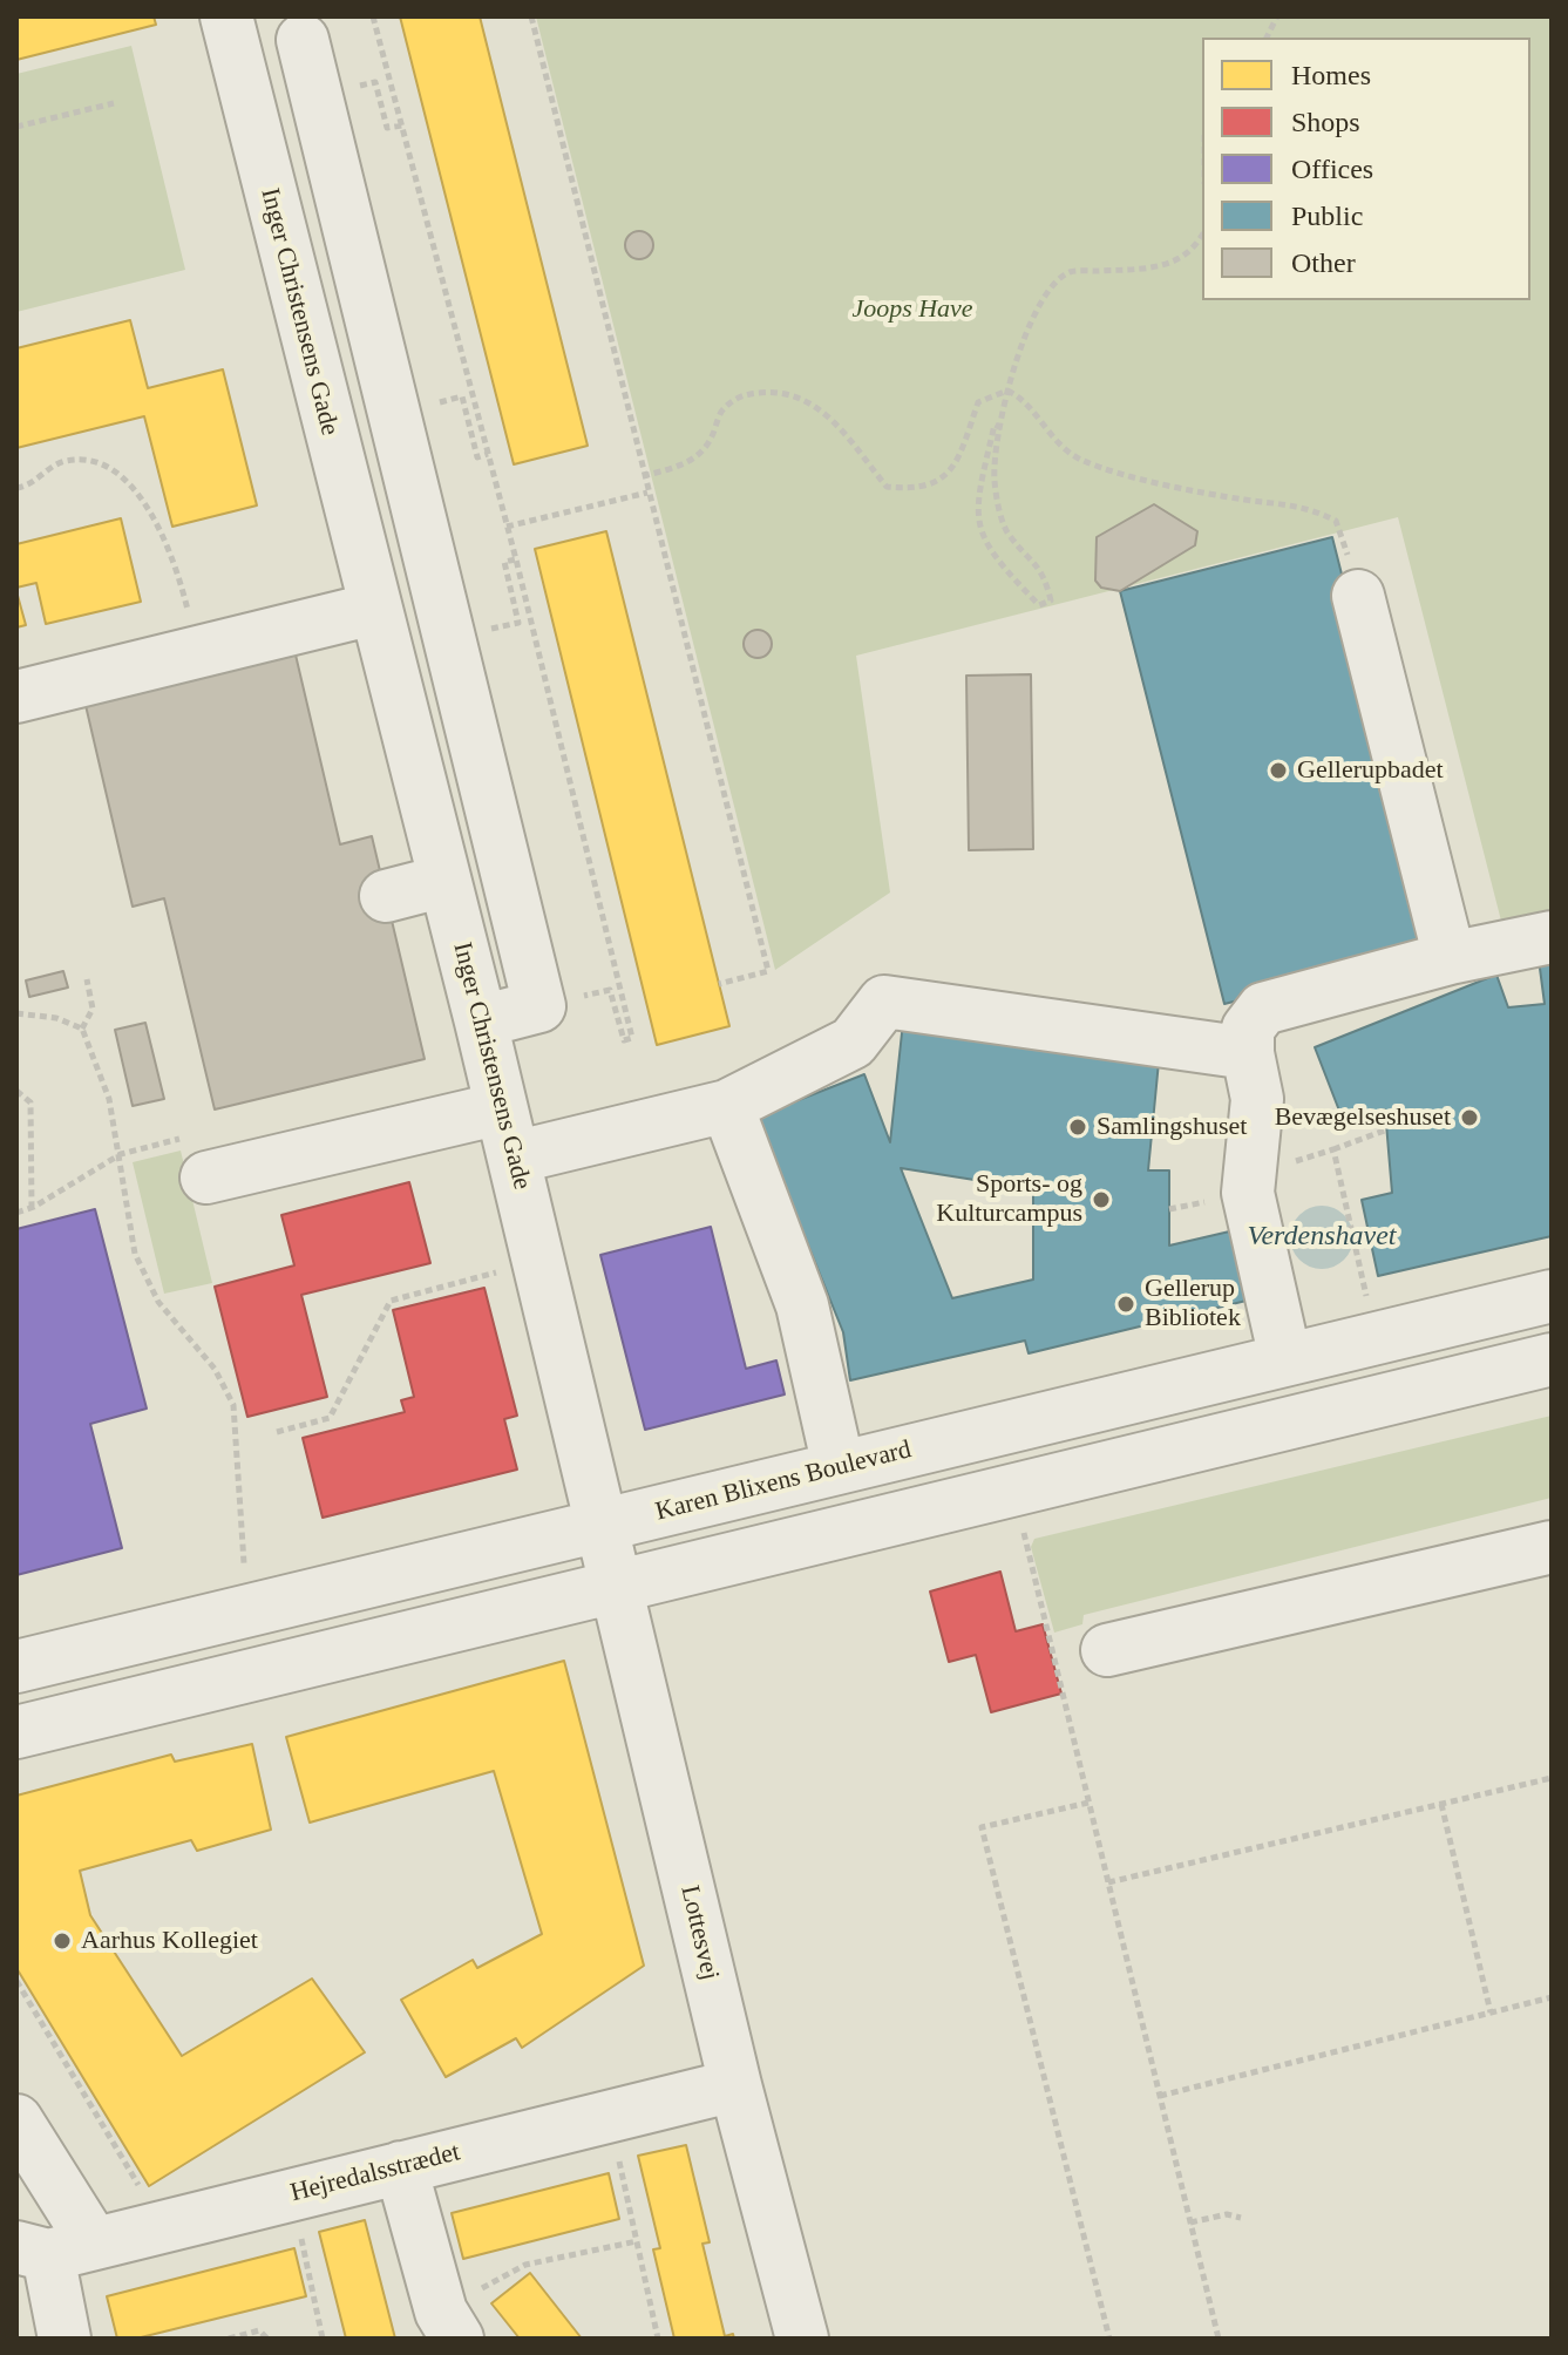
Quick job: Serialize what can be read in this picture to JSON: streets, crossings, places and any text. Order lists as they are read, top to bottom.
{
  "streets": {
    "street": [
      "Inger Christensens Gade",
      "Karen Blixens Boulevard",
      "Lottesvej",
      "Hejredalsstrædet"
    ]
  },
  "crossings": [
    ["Inger Christensens Gade", "Karen Blixens Boulevard"],
    ["Inger Christensens Gade", "Lottesvej"],
    ["Karen Blixens Boulevard", "Lottesvej"],
    ["Lottesvej", "Hejredalsstrædet"]
  ],
  "water": ["Verdenshavet"],
  "parks": ["Joops Have"],
  "places": [
    "Gellerupbadet",
    "Bevægelseshuset",
    "Samlingshuset",
    "Sports- og Kulturcampus",
    "Gellerup Bibliotek",
    "Aarhus Kollegiet"
  ],
  "legend": [
    "Homes",
    "Shops",
    "Offices",
    "Public",
    "Other"
  ]
}
